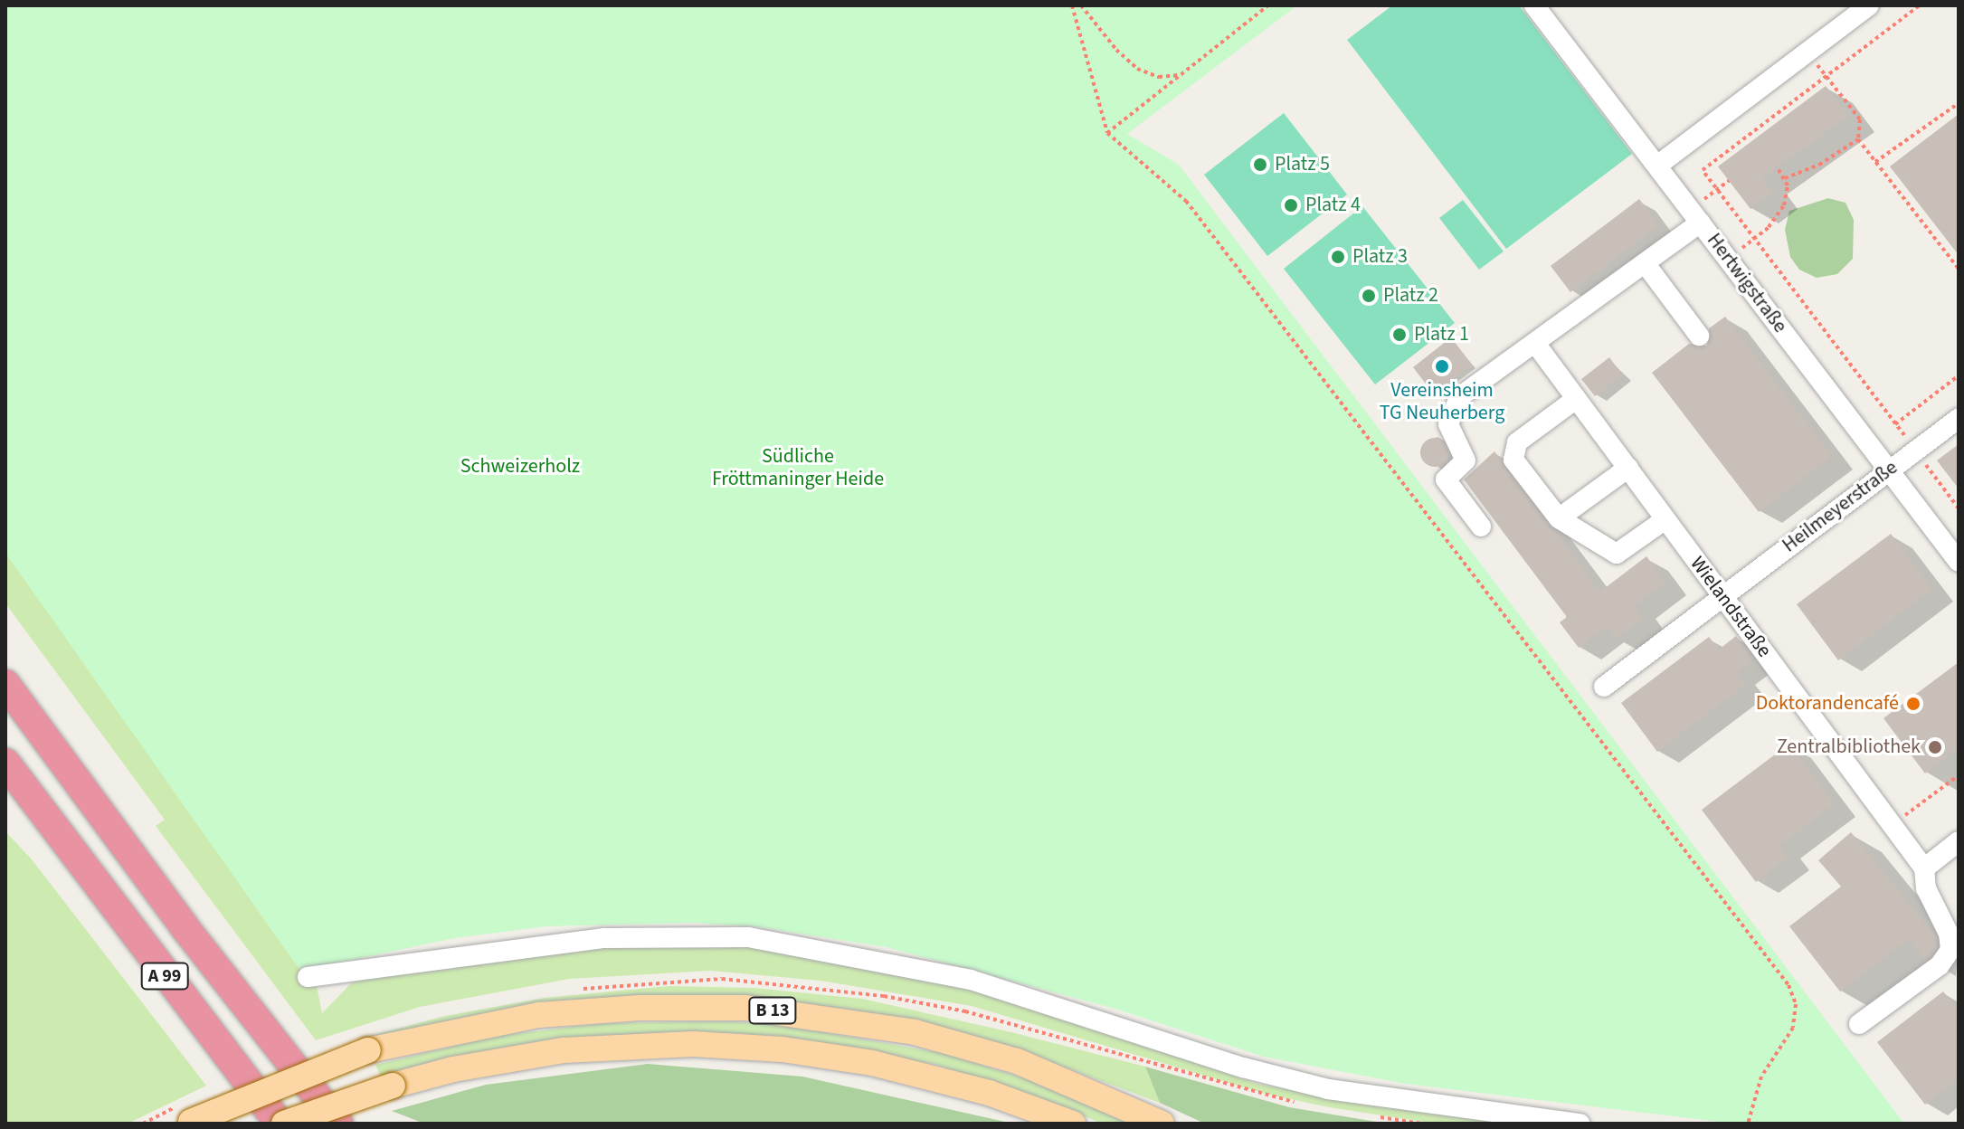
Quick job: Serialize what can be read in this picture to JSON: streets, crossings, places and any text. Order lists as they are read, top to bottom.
{
  "streets": {
    "highway": ["A 99"],
    "main road": ["B 13"],
    "street": ["Hertwigstraße", "Heilmeyerstraße", "Wielandstraße"]
  },
  "crossings": [
    ["Hertwigstraße", "Heilmeyerstraße"],
    ["Heilmeyerstraße", "Wielandstraße"],
    ["A 99", "B 13"]
  ],
  "parks": ["Südliche Fröttmaninger Heide", "Schweizerholz"],
  "places": [
    "Platz 5",
    "Platz 4",
    "Platz 3",
    "Platz 2",
    "Platz 1",
    "Vereinsheim TG Neuherberg",
    "Doktorandencafé",
    "Zentralbibliothek"
  ]
}
